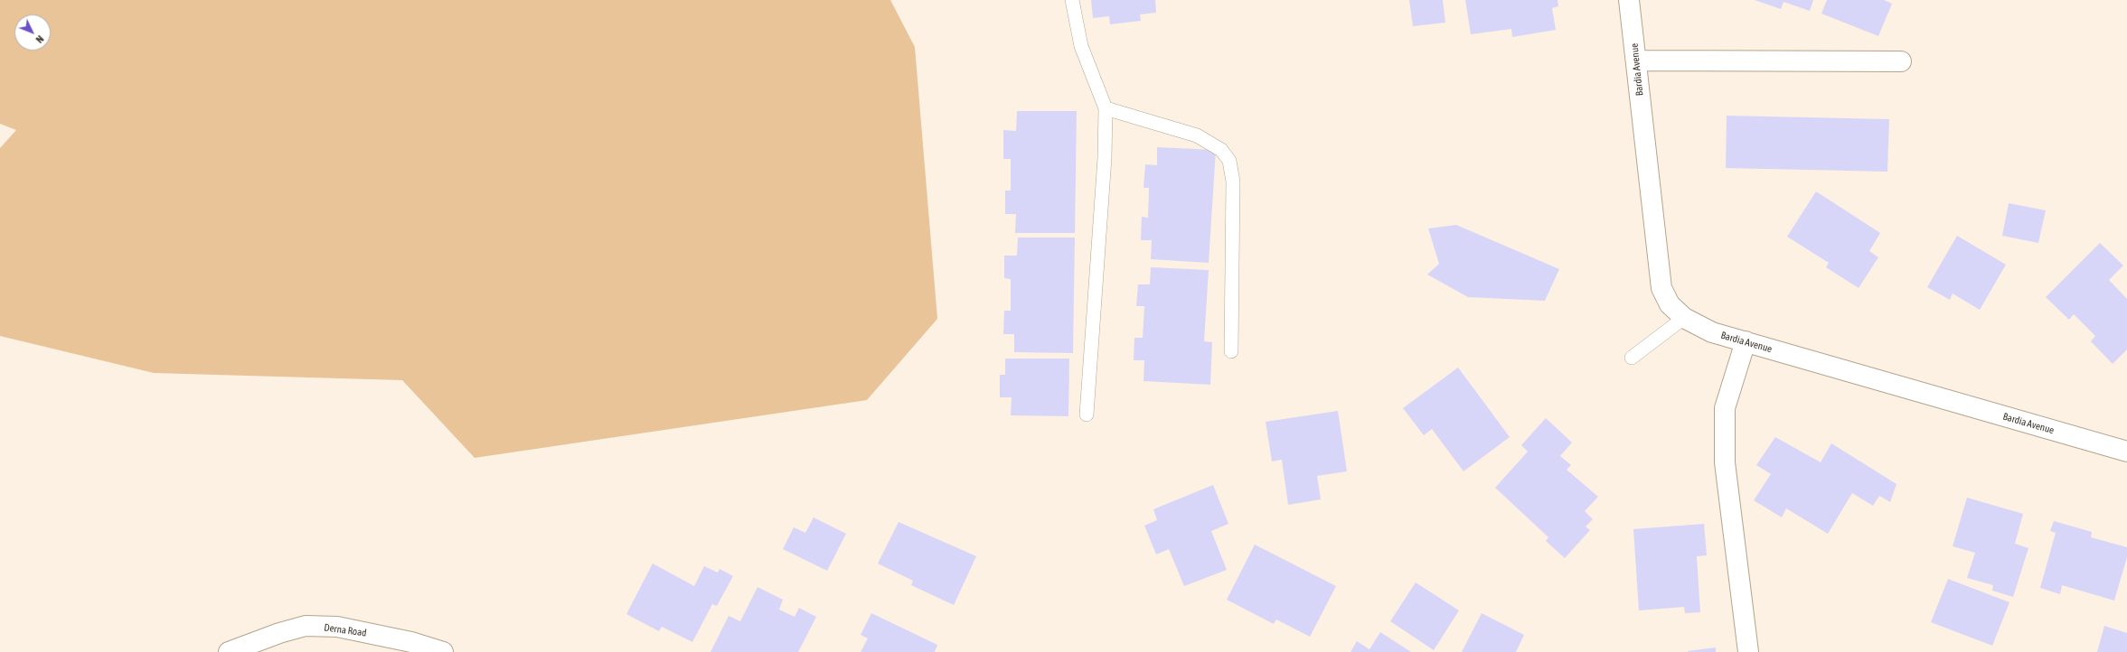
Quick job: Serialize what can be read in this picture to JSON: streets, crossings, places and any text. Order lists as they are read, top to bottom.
{
  "streets": {
    "street": ["Bardia Avenue", "Derna Road"]
  },
  "north": "bottom right"
}
